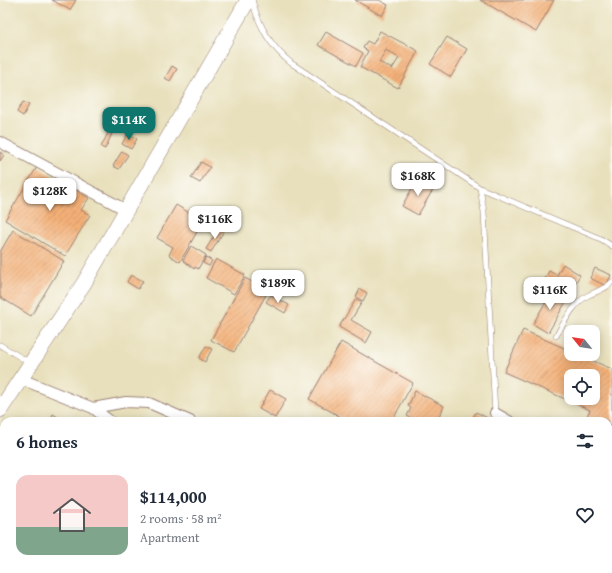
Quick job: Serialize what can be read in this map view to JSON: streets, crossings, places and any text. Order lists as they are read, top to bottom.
{
  "north": "top left",
  "page": {
    "price": [
      "$114K",
      "$168K",
      "$128K",
      "$116K",
      "$189K",
      "$116K"
    ],
    "heading": "6 homes",
    "list": [
      {
        "name": "$114,000",
        "note": "2 rooms · 58 m² · Apartment"
      }
    ]
  }
}
